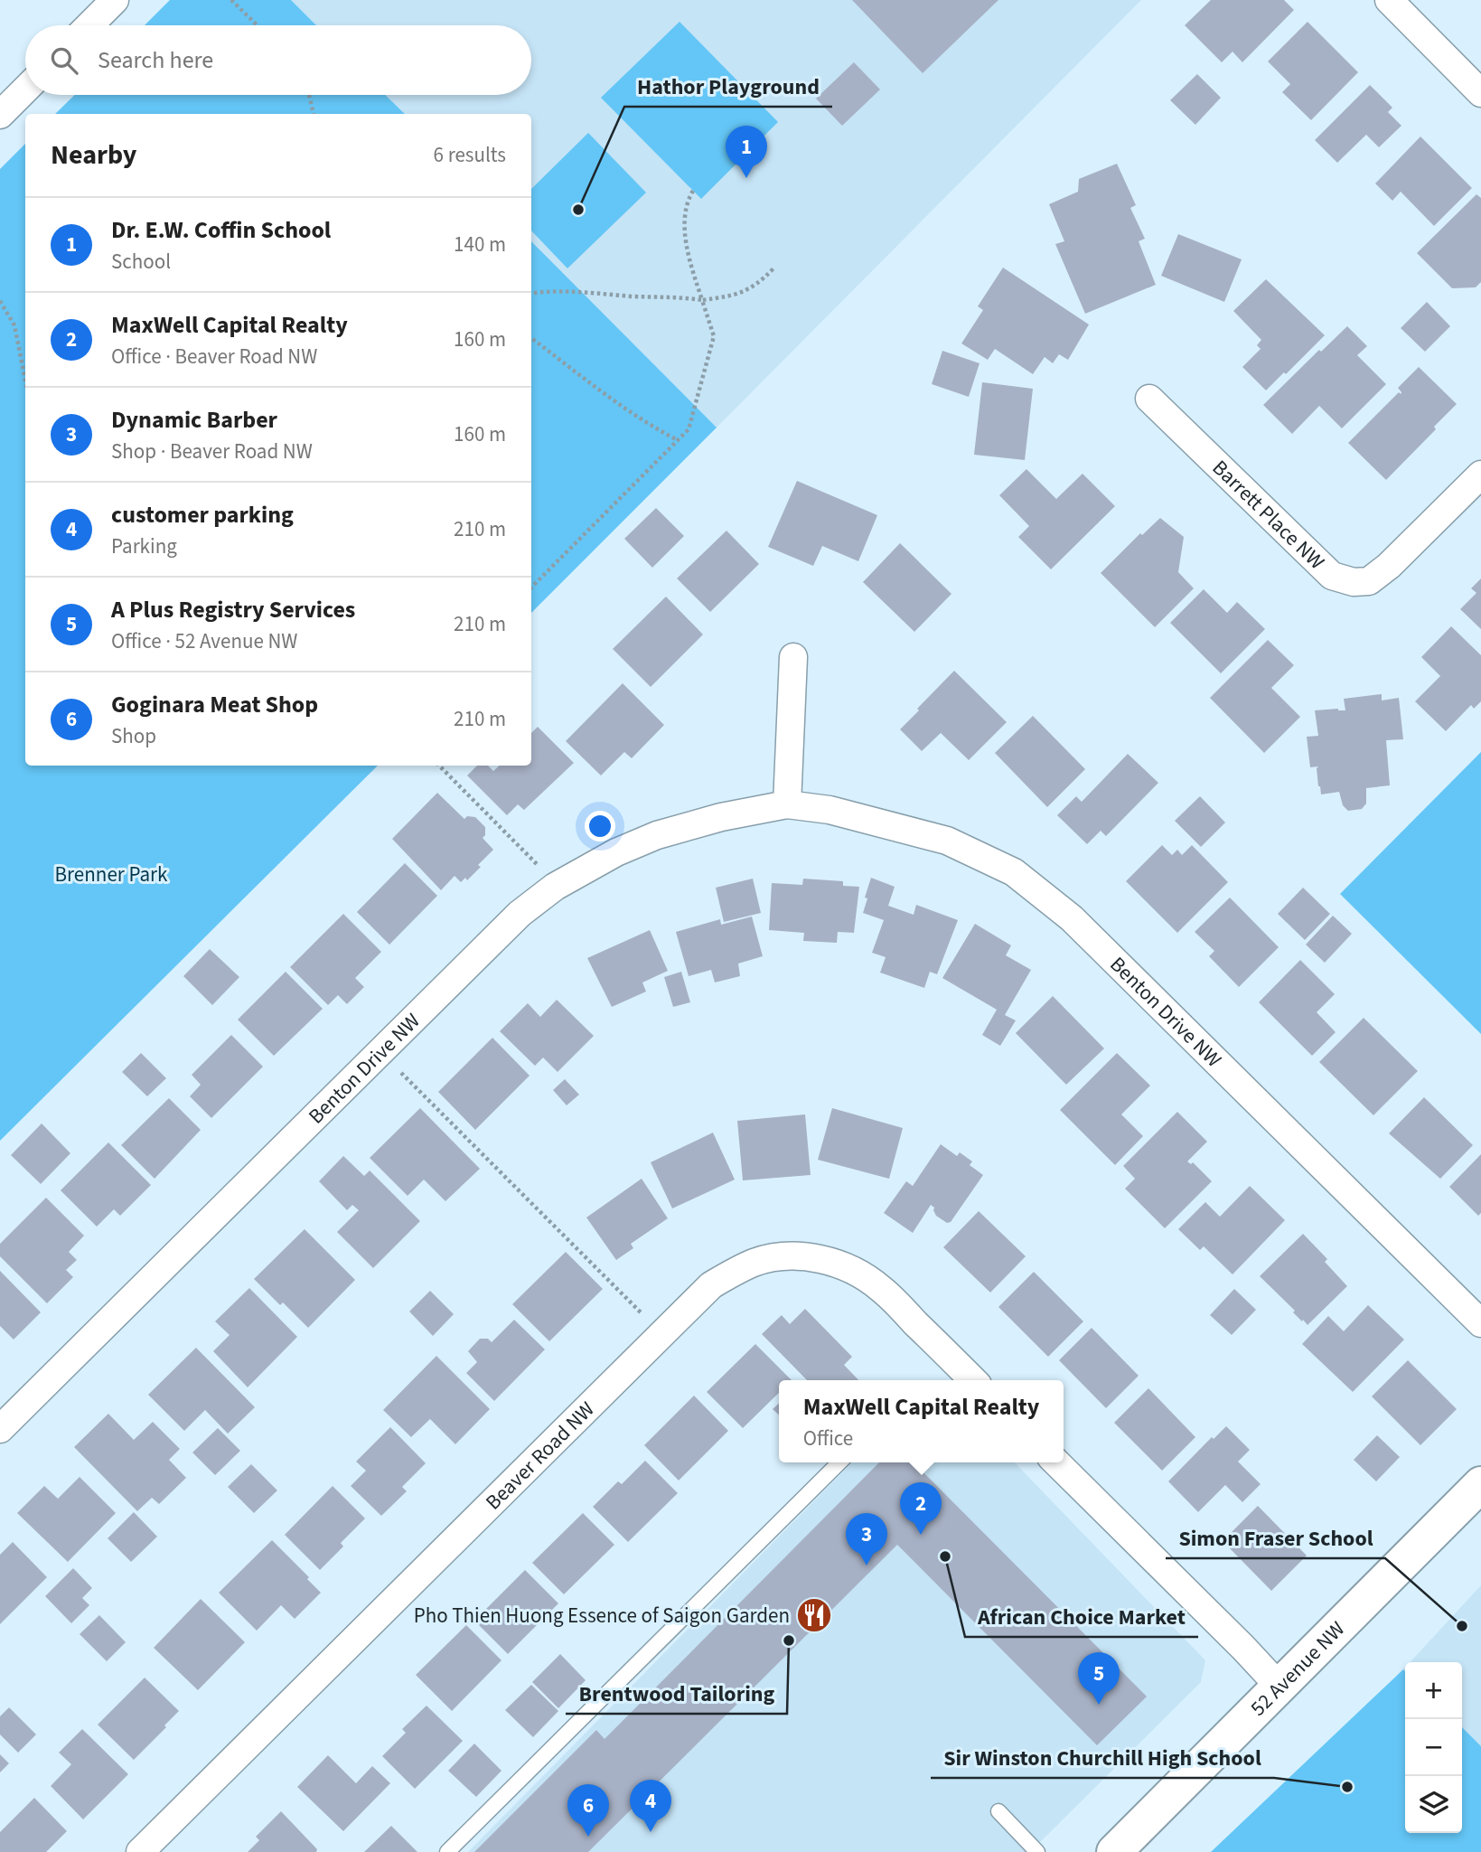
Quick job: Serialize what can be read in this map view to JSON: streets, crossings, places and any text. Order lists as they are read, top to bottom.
{
  "streets": {
    "street": [
      "Barrett Place NW",
      "Benton Drive NW",
      "Beaver Road NW",
      "52 Avenue NW"
    ]
  },
  "parks": ["Brenner Park"],
  "places": {
    "other": [
      "Hathor Playground",
      "African Choice Market",
      "Simon Fraser School",
      "Brentwood Tailoring",
      "Sir Winston Churchill High School"
    ],
    "restaurant": ["Pho Thien Huong Essence of Saigon Garden"]
  },
  "page": {
    "search": "Search here",
    "heading": ["Nearby", "6 results"],
    "pins": [
      "1",
      "2",
      "3",
      "5",
      "4",
      "6"
    ],
    "list": [
      {
        "mark": "1",
        "name": "Dr. E.W. Coffin School",
        "note": "School",
        "value": "140 m"
      },
      {
        "mark": "2",
        "name": "MaxWell Capital Realty",
        "note": "Office · Beaver Road NW",
        "value": "160 m"
      },
      {
        "mark": "3",
        "name": "Dynamic Barber",
        "note": "Shop · Beaver Road NW",
        "value": "160 m"
      },
      {
        "mark": "4",
        "name": "customer parking",
        "note": "Parking",
        "value": "210 m"
      },
      {
        "mark": "5",
        "name": "A Plus Registry Services",
        "note": "Office · 52 Avenue NW",
        "value": "210 m"
      },
      {
        "mark": "6",
        "name": "Goginara Meat Shop",
        "note": "Shop",
        "value": "210 m"
      }
    ],
    "popup": ["MaxWell Capital Realty", "Office"],
    "map_buttons": ["+", "−"]
  }
}
